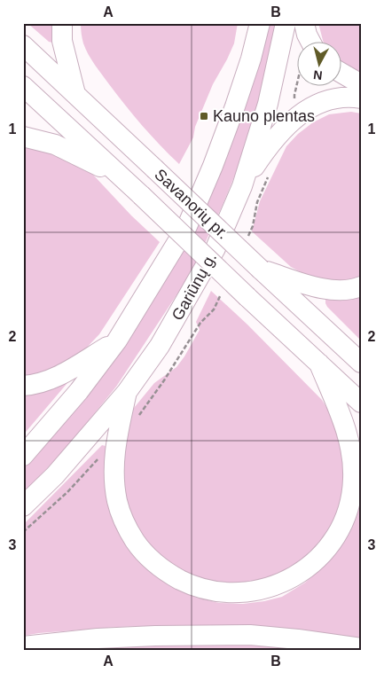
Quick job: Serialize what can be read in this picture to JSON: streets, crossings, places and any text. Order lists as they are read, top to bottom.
{
  "streets": {
    "highway": ["Savanorių pr.", "Gariūnų g."]
  },
  "places": {
    "transit": ["Kauno plentas"]
  },
  "north": "bottom",
  "grid": {
    "columns": ["A", "B"],
    "rows": ["1", "2", "3"]
  }
}
